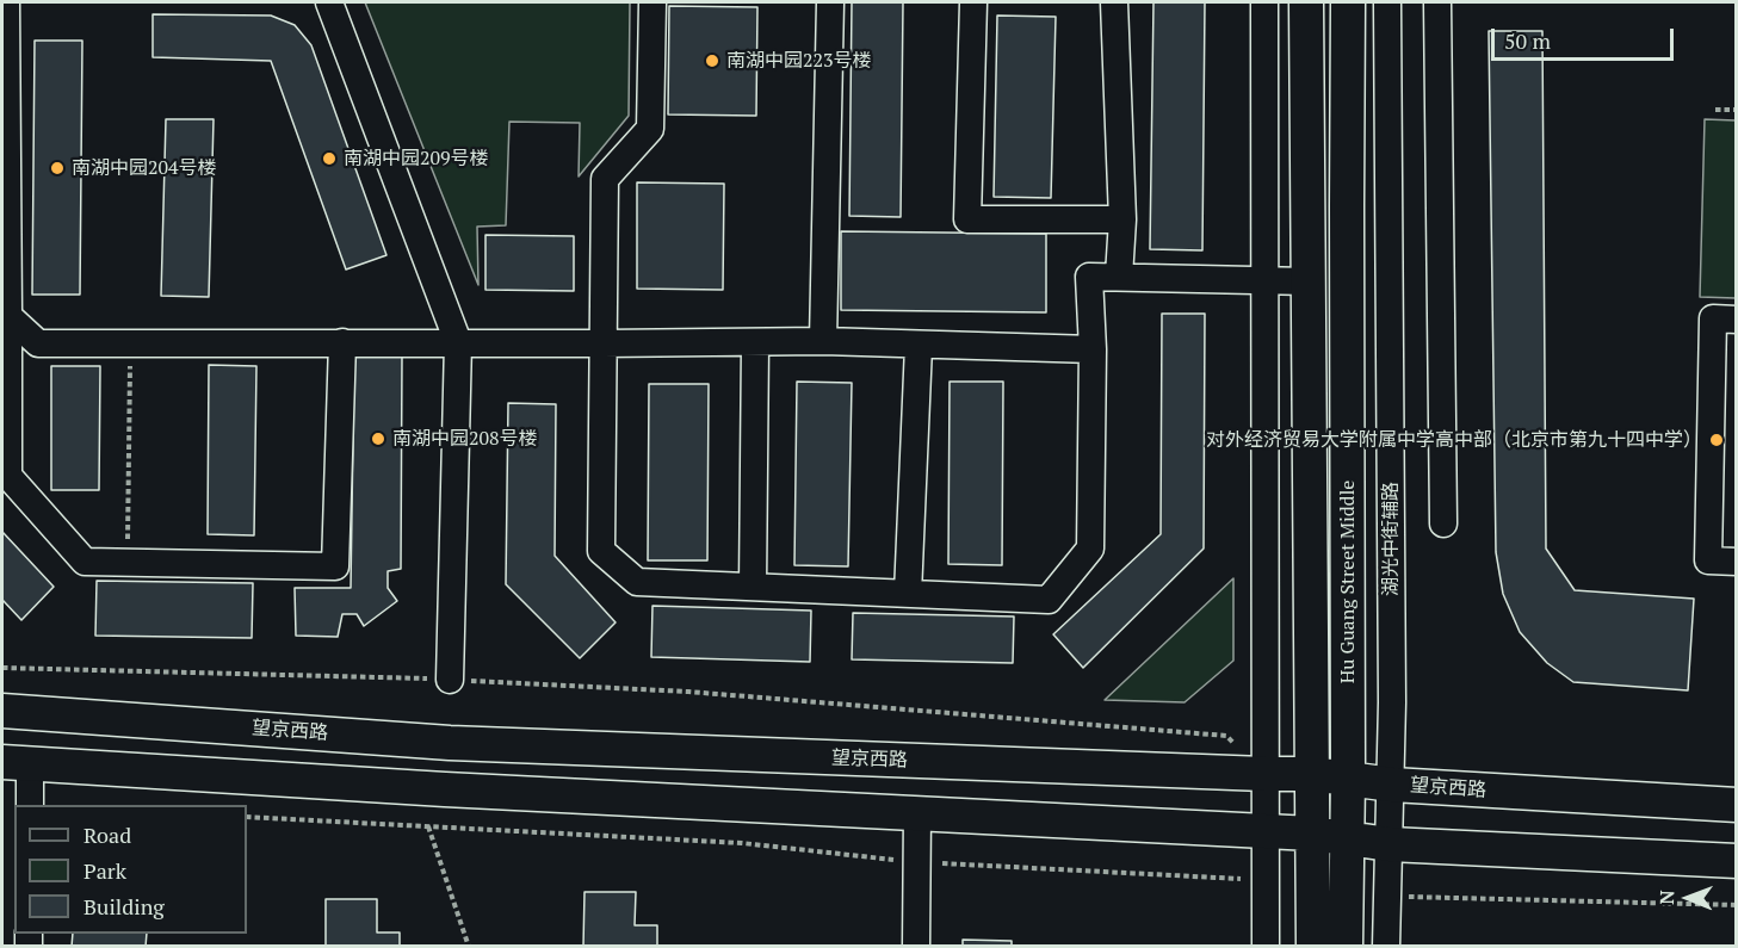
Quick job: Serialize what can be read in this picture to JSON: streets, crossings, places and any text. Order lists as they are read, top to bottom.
{
  "streets": {
    "main road": ["Hu Guang Street Middle", "望京西路"],
    "street": ["湖光中街辅路"]
  },
  "crossings": [
    ["湖光中街辅路", "望京西路"],
    ["Hu Guang Street Middle", "望京西路"]
  ],
  "places": [
    "南湖中园223号楼",
    "南湖中园209号楼",
    "南湖中园204号楼",
    "南湖中园208号楼",
    "对外经济贸易大学附属中学高中部（北京市第九十四中学）"
  ],
  "legend": ["Road", "Park", "Building"],
  "scale_bar": "50 m",
  "north": "left"
}
